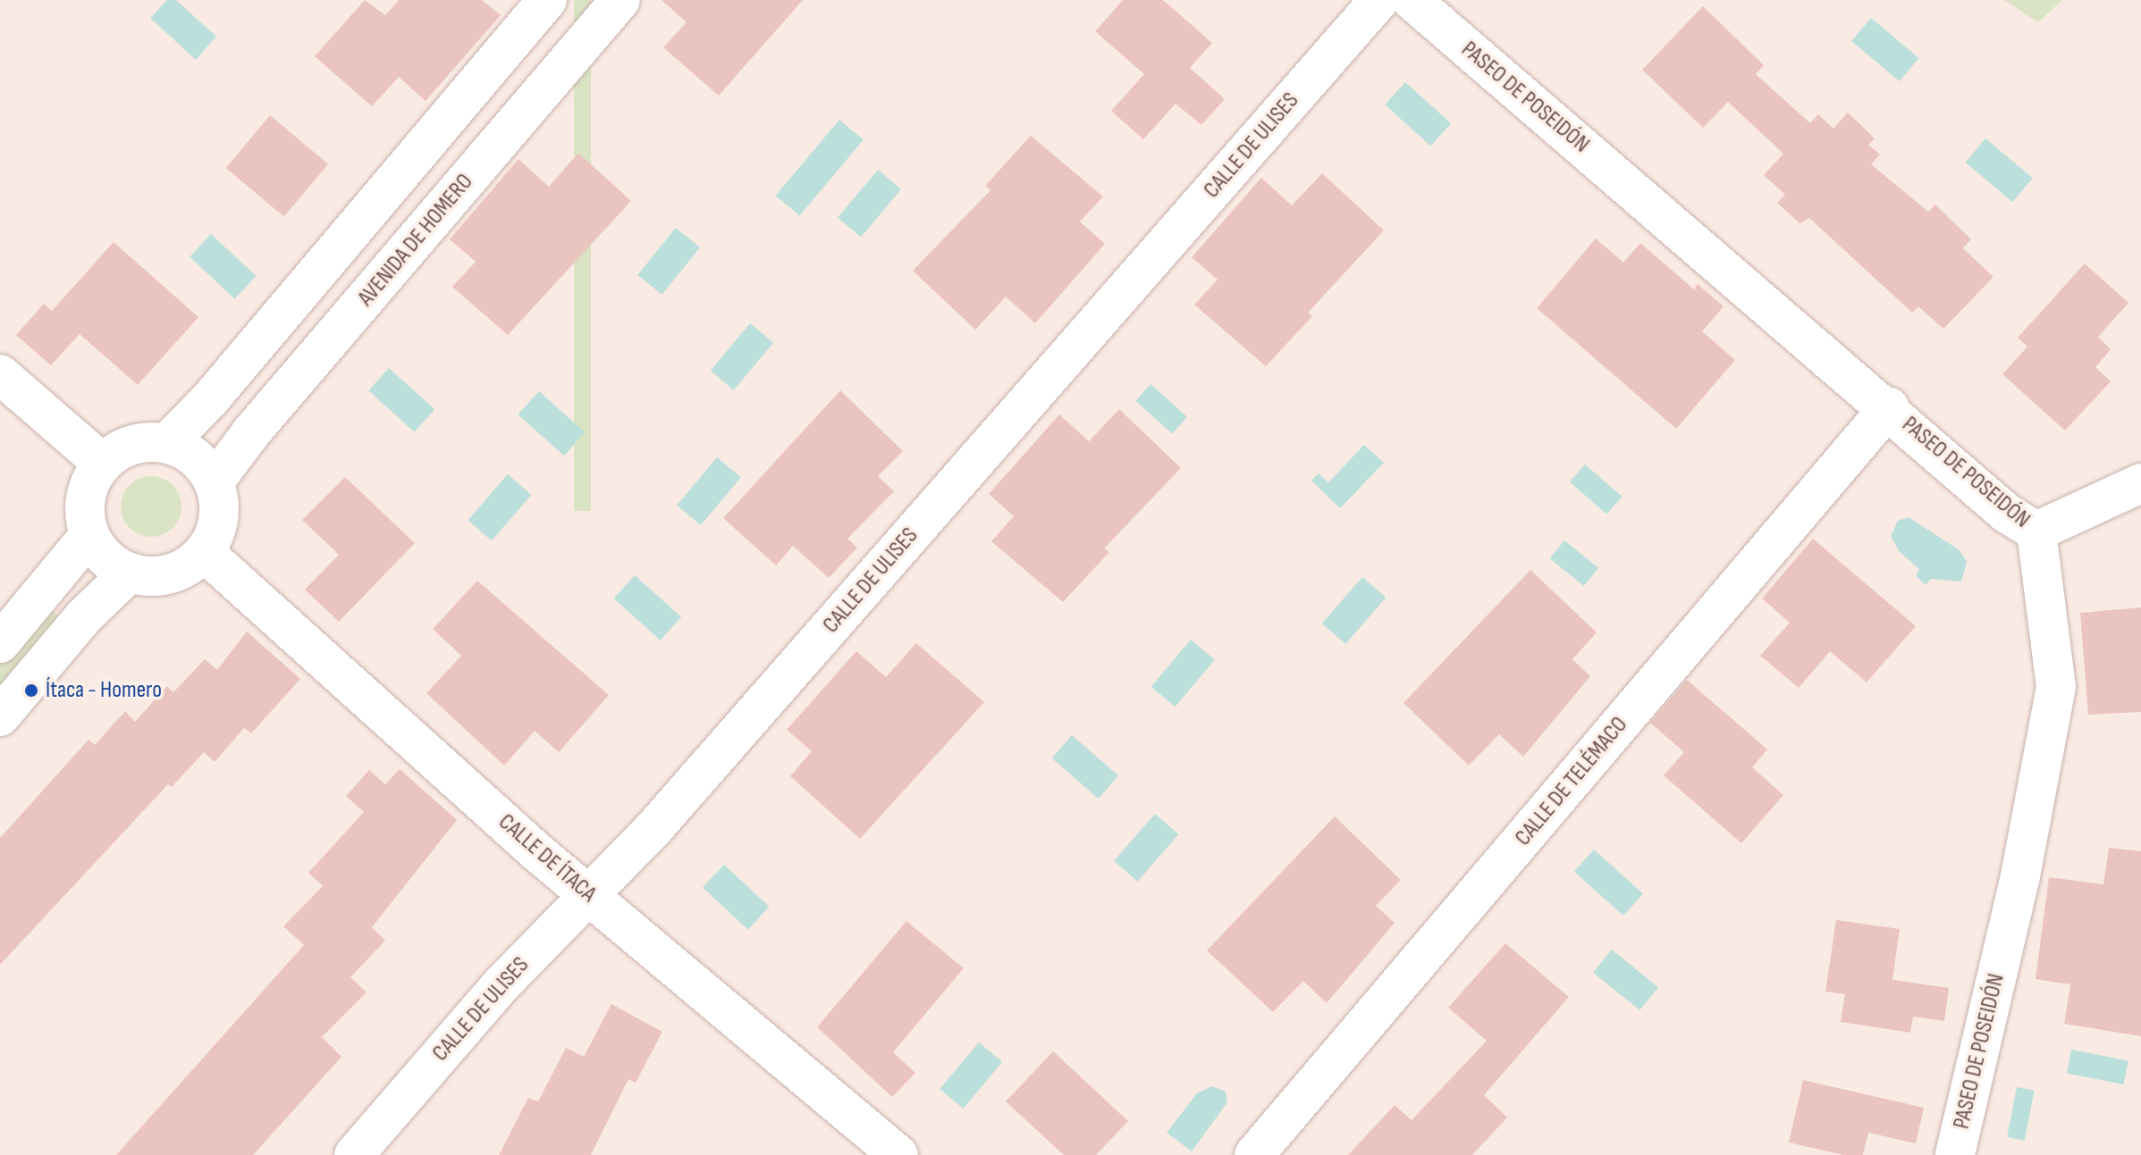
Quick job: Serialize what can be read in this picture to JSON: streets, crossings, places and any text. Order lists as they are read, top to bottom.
{
  "streets": {
    "street": [
      "PASEO DE POSEIDÓN",
      "CALLE DE ULISES",
      "AVENIDA DE HOMERO",
      "CALLE DE TELÉMACO",
      "CALLE DE ÍTACA"
    ]
  },
  "crossings": [
    ["PASEO DE POSEIDÓN", "CALLE DE TELÉMACO"],
    ["CALLE DE ULISES", "CALLE DE ÍTACA"],
    ["AVENIDA DE HOMERO", "CALLE DE ÍTACA"]
  ],
  "places": ["Ítaca - Homero"]
}
